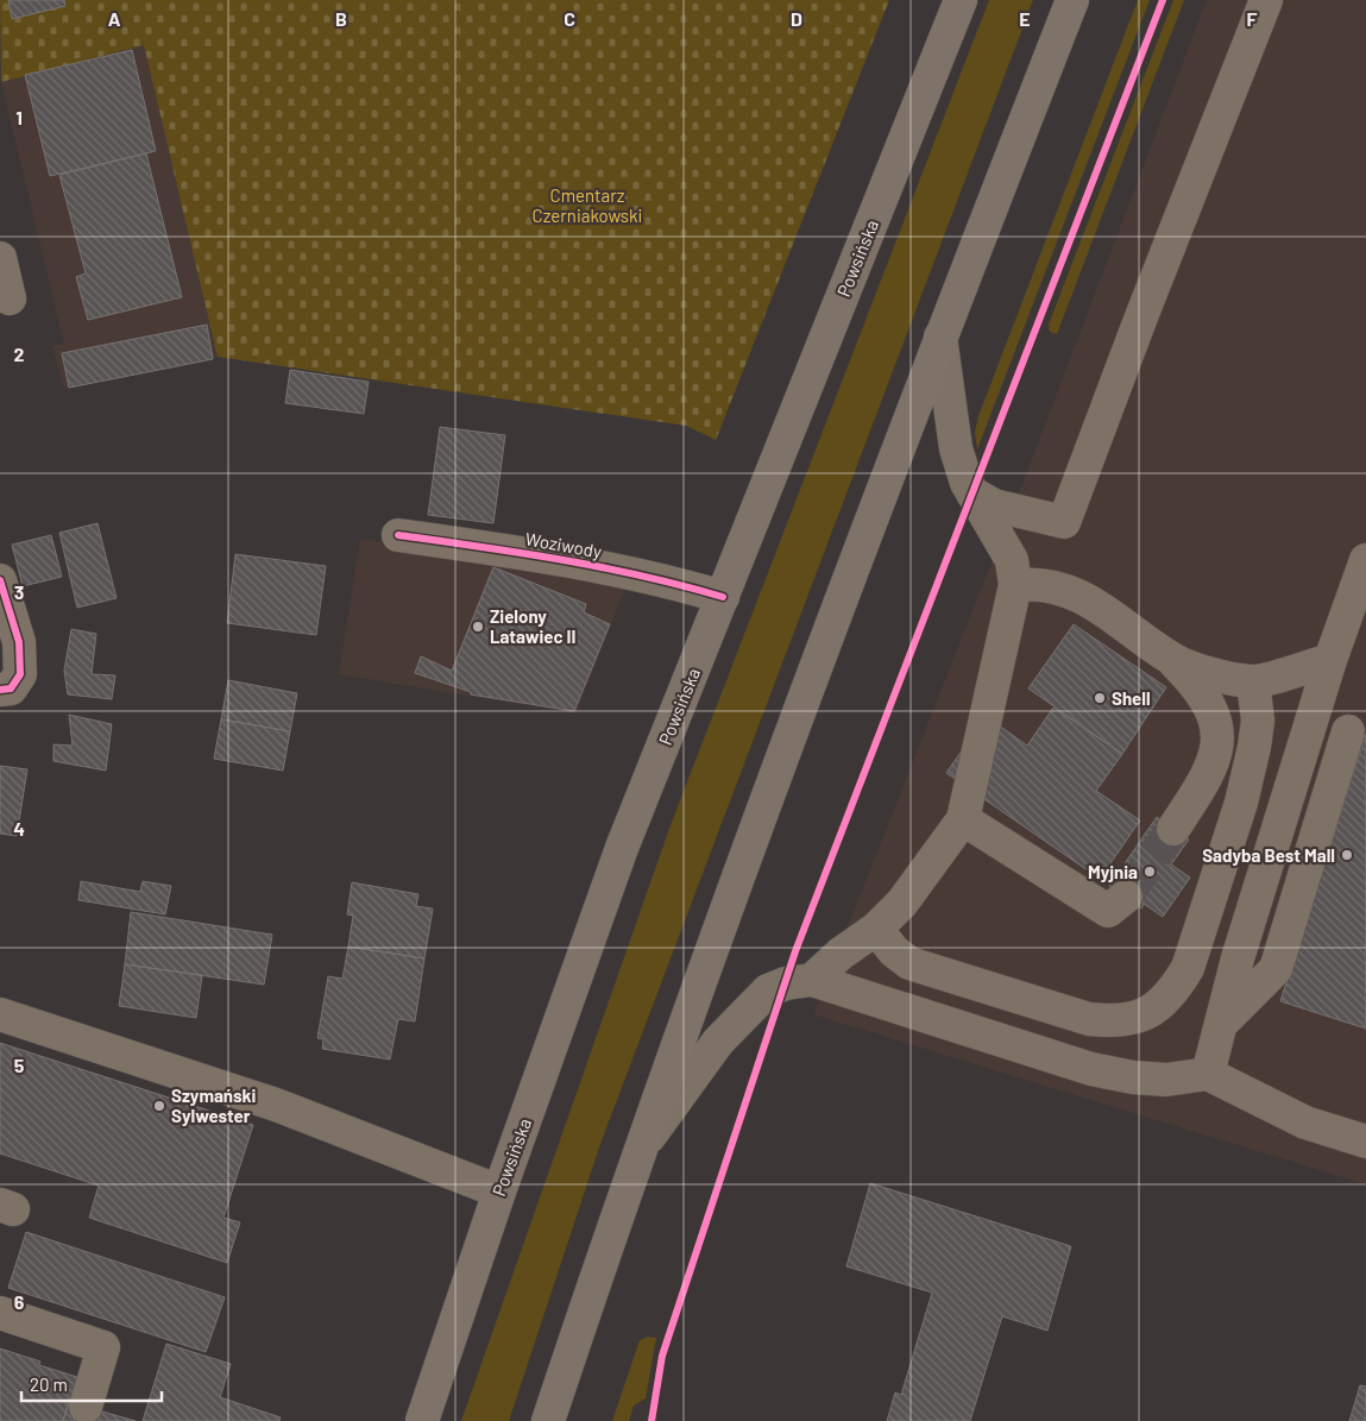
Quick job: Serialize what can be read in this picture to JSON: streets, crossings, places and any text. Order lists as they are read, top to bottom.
{
  "streets": {
    "main road": ["Powsińska"],
    "street": ["Woziwody"]
  },
  "crossings": [
    ["Powsińska", "Woziwody"]
  ],
  "parks": ["Cmentarz Czerniakowski"],
  "places": [
    "Zielony Latawiec II",
    "Shell",
    "Sadyba Best Mall",
    "Myjnia",
    "Szymański Sylwester"
  ],
  "scale_bar": "20 m",
  "grid": {
    "columns": [
      "A",
      "B",
      "C",
      "D",
      "E",
      "F"
    ],
    "rows": [
      "1",
      "2",
      "3",
      "4",
      "5",
      "6"
    ]
  }
}
